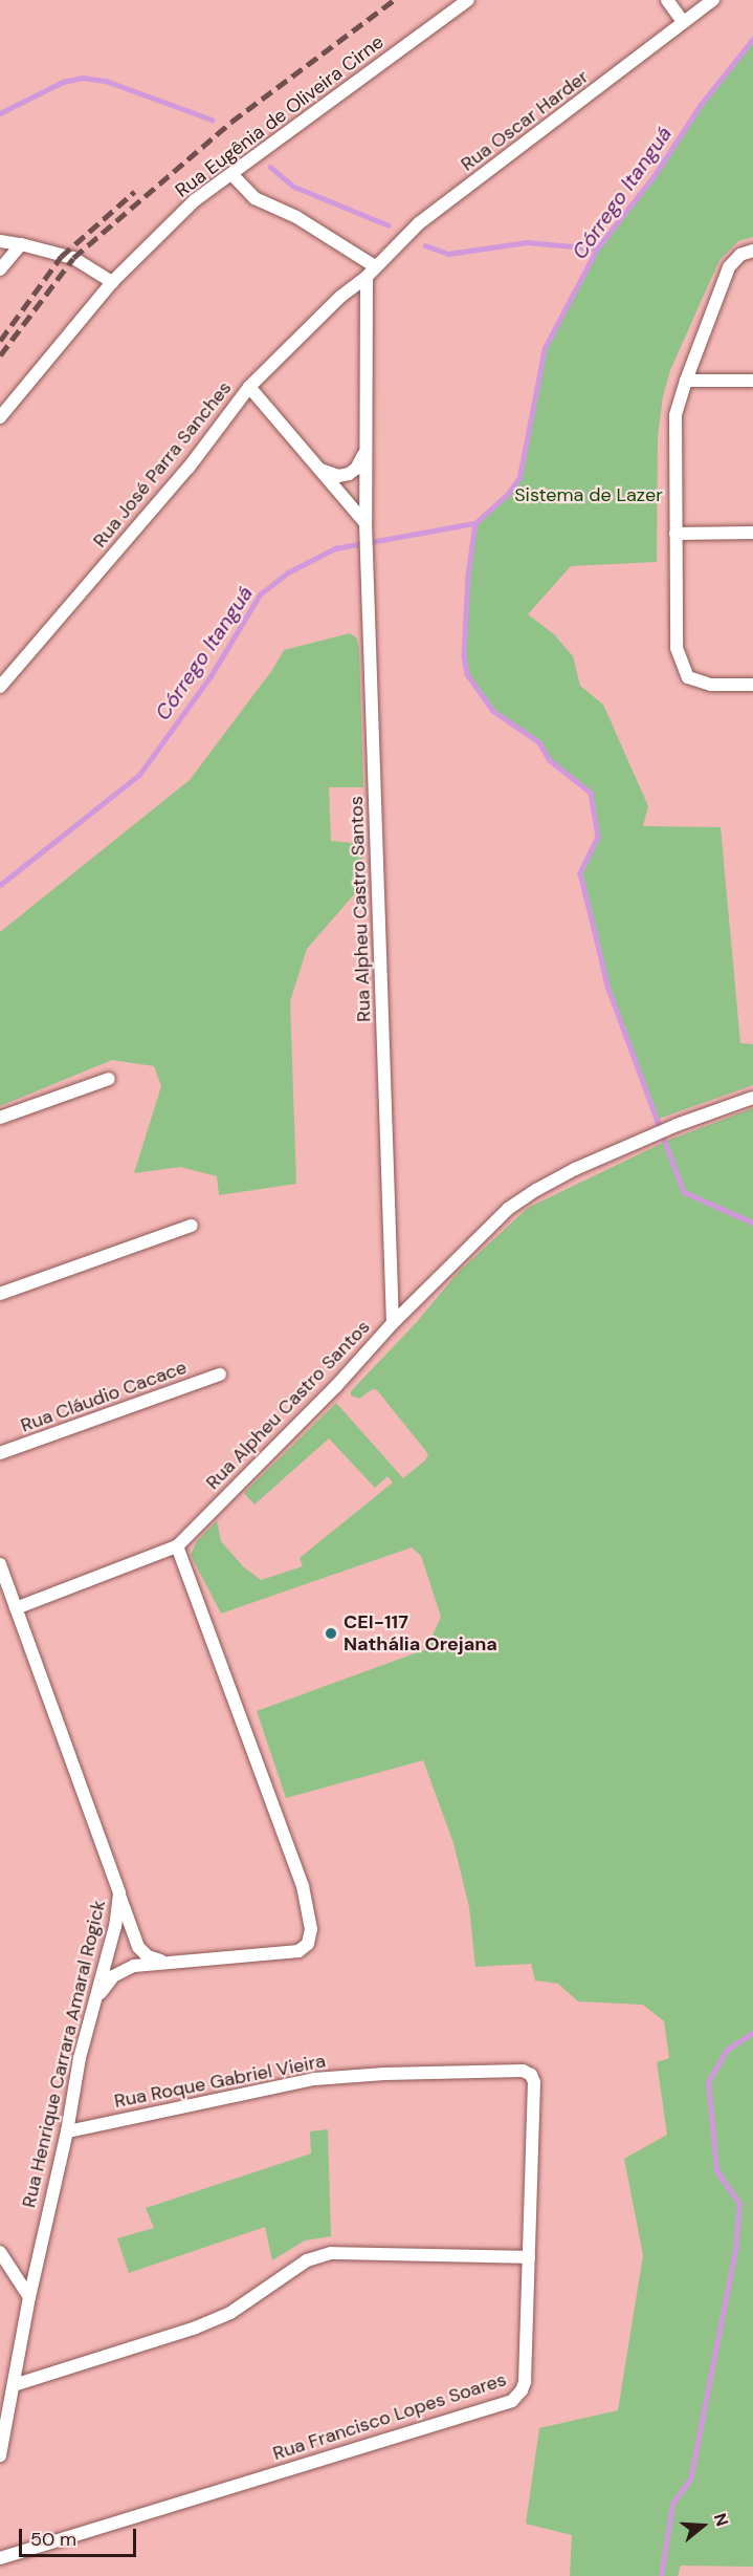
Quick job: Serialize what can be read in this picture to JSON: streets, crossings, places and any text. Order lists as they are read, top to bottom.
{
  "streets": {
    "street": [
      "Rua Eugênia de Oliveira Cirne",
      "Rua Oscar Harder",
      "Rua José Parra Sanches",
      "Rua Alpheu Castro Santos",
      "Rua Cláudio Cacace",
      "Rua Henrique Carrara Amaral Rogick",
      "Rua Roque Gabriel Vieira",
      "Rua Francisco Lopes Soares"
    ]
  },
  "crossings": [
    ["Rua Oscar Harder", "Rua José Parra Sanches"],
    ["Rua Oscar Harder", "Rua Alpheu Castro Santos"],
    ["Rua José Parra Sanches", "Rua Alpheu Castro Santos"],
    ["Rua Henrique Carrara Amaral Rogick", "Rua Roque Gabriel Vieira"],
    ["Rua Roque Gabriel Vieira", "Rua Francisco Lopes Soares"]
  ],
  "water": ["Córrego Itanguá"],
  "parks": ["Sistema de Lazer"],
  "places": ["CEI-117 Nathália Orejana"],
  "scale_bar": "50 m",
  "north": "right"
}
